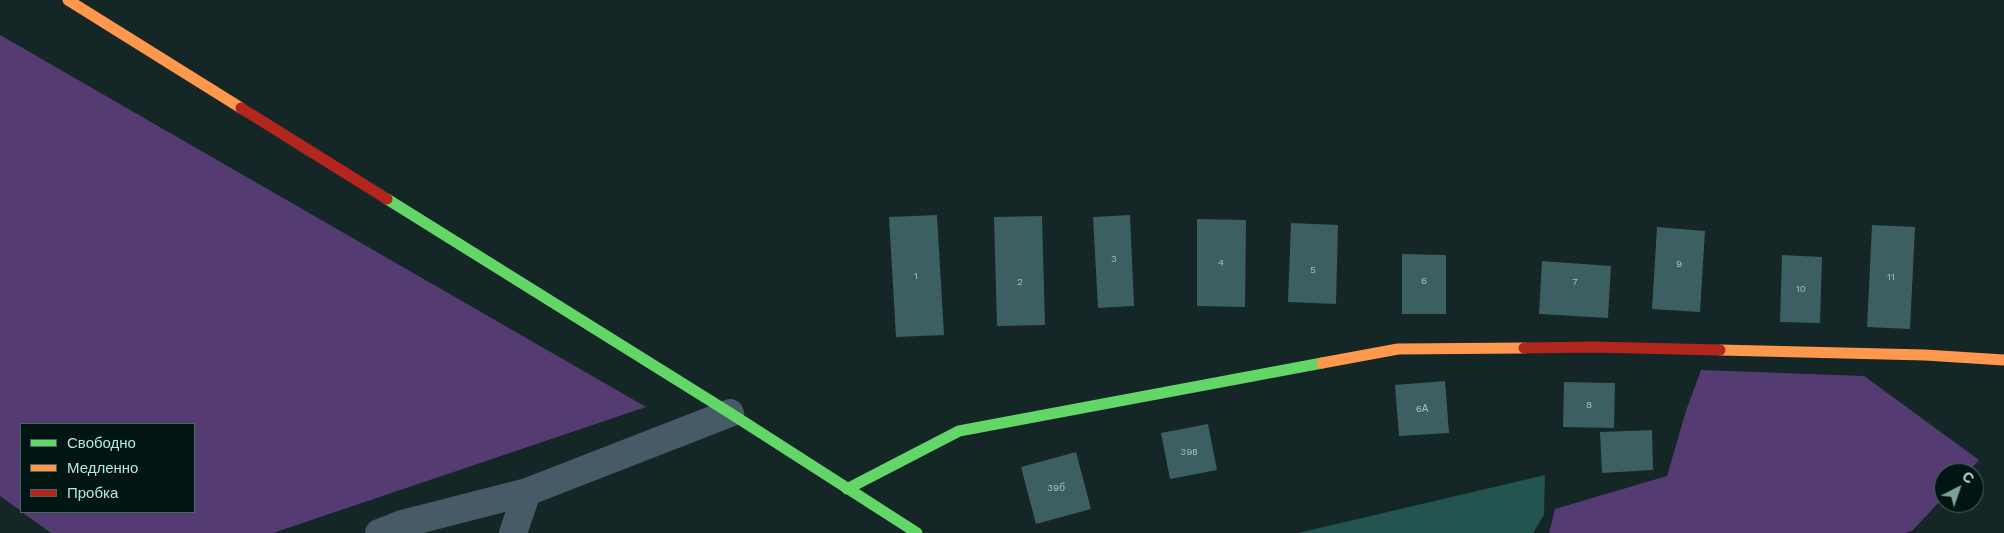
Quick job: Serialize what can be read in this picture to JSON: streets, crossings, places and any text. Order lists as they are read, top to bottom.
{
  "house_numbers": [
    "3",
    "4",
    "9",
    "5",
    "1",
    "11",
    "6",
    "2",
    "7",
    "10",
    "8",
    "6А",
    "39в",
    "39б"
  ],
  "legend": ["Свободно", "Медленно", "Пробка"],
  "north": "top right"
}
